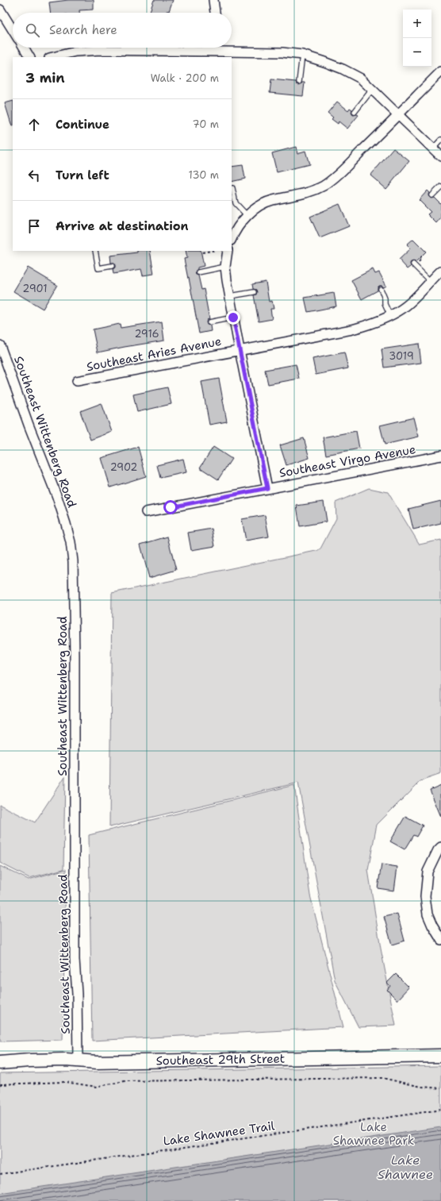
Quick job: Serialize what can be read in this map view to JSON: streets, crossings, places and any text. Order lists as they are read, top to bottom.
{
  "streets": {
    "main road": ["Southeast 29th Street"],
    "street": ["Southeast Aries Avenue", "Southeast Wittenberg Road", "Southeast Virgo Avenue"],
    "path": ["Lake Shawnee Trail"]
  },
  "crossings": [
    ["Southeast Wittenberg Road", "Southeast 29th Street"]
  ],
  "water": ["Lake Shawnee"],
  "parks": ["Lake Shawnee Park"],
  "house_numbers": [
    "2901",
    "2916",
    "3019",
    "2902"
  ],
  "page": {
    "map_buttons": ["+", "−"],
    "search": "Search here",
    "heading": ["3 min", "Walk · 200 m"],
    "list": [
      ["Continue", "70 m"],
      ["Turn left", "130 m"],
      "Arrive at destination"
    ]
  }
}
